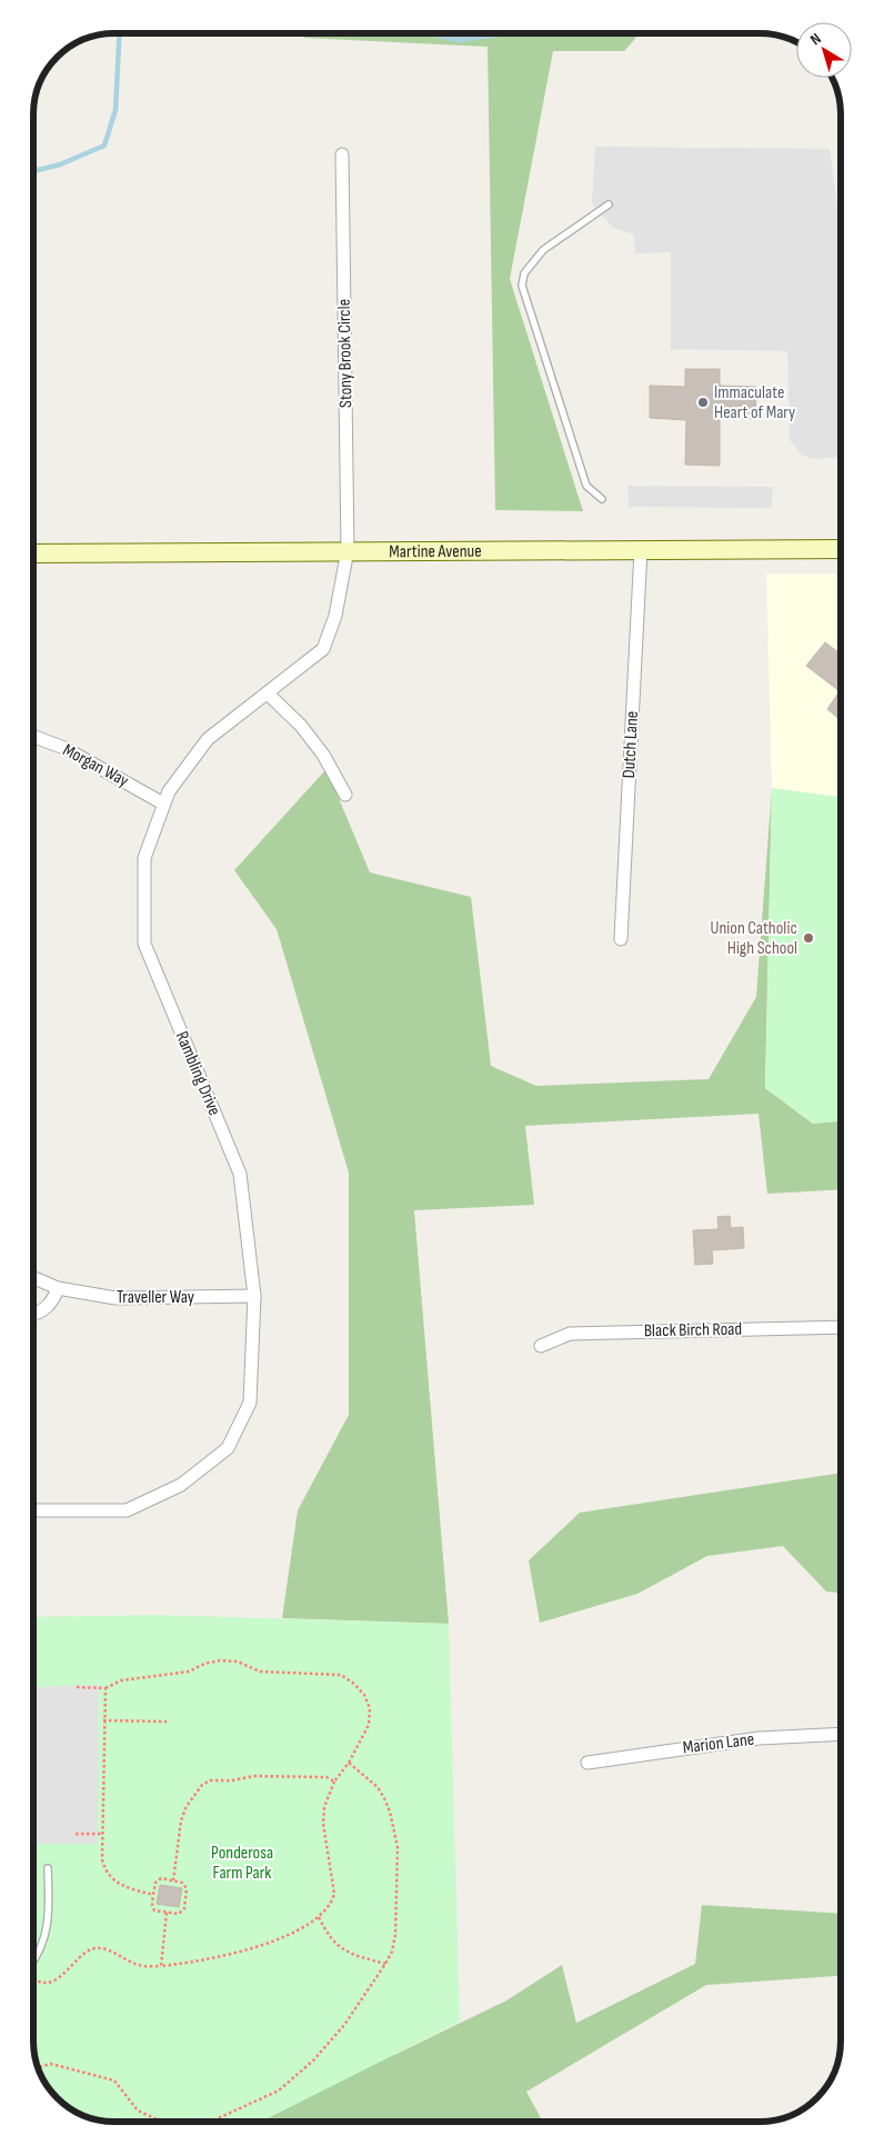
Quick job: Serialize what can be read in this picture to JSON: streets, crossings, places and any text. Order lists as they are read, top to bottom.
{
  "streets": {
    "main road": ["Martine Avenue"],
    "street": [
      "Stony Brook Circle",
      "Dutch Lane",
      "Morgan Way",
      "Rambling Drive",
      "Traveller Way",
      "Black Birch Road",
      "Marion Lane"
    ]
  },
  "crossings": [
    ["Stony Brook Circle", "Martine Avenue"],
    ["Stony Brook Circle", "Rambling Drive"],
    ["Martine Avenue", "Dutch Lane"],
    ["Martine Avenue", "Rambling Drive"],
    ["Morgan Way", "Rambling Drive"],
    ["Rambling Drive", "Traveller Way"]
  ],
  "parks": ["Ponderosa Farm Park"],
  "places": ["Immaculate Heart of Mary", "Union Catholic High School"],
  "north": "top left"
}
